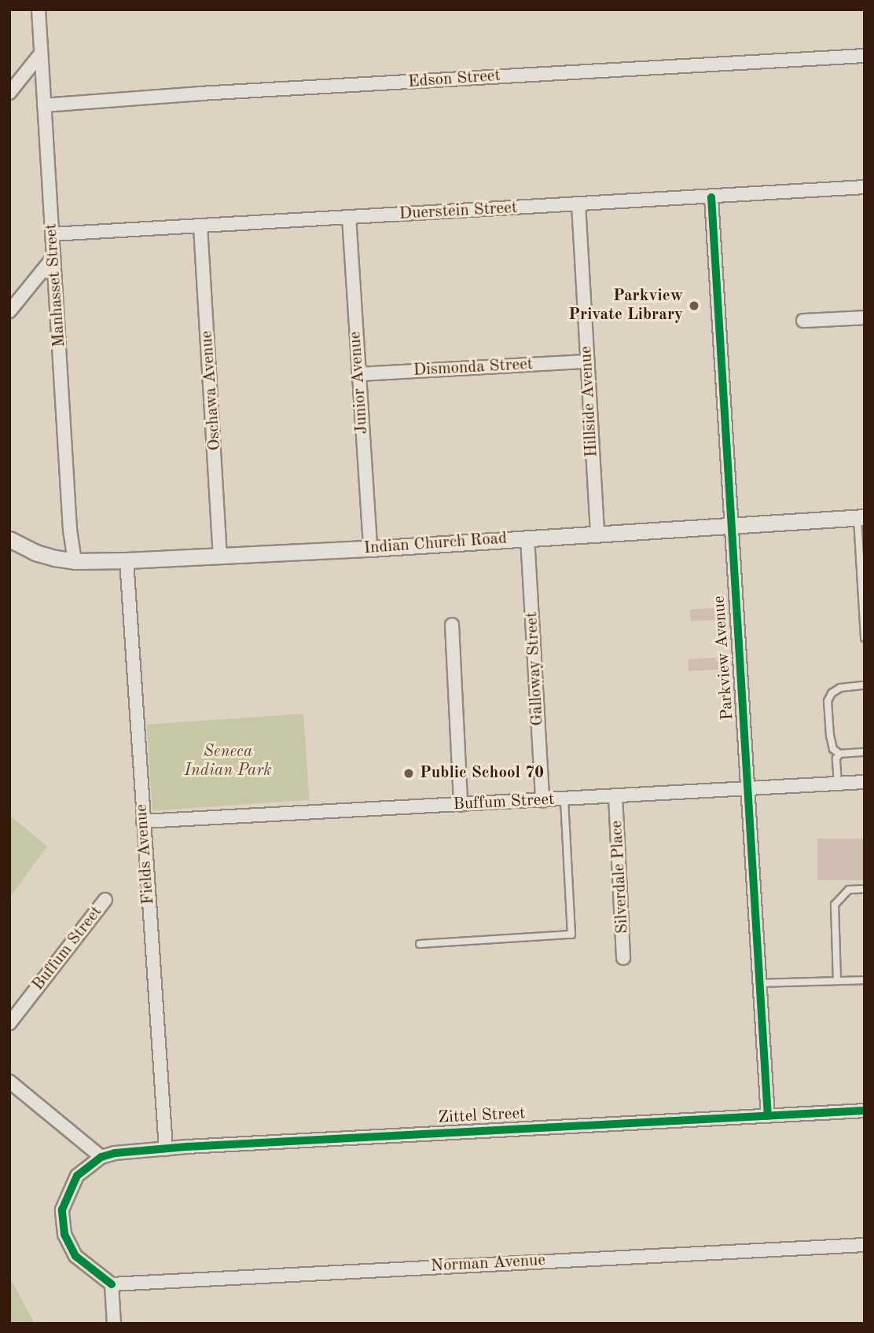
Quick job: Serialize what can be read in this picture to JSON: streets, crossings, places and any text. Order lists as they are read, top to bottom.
{
  "streets": {
    "street": [
      "Edson Street",
      "Duerstein Street",
      "Manhasset Street",
      "Dismonda Street",
      "Junior Avenue",
      "Oschawa Avenue",
      "Hillside Avenue",
      "Indian Church Road",
      "Parkview Avenue",
      "Galloway Street",
      "Buffum Street",
      "Fields Avenue",
      "Silverdale Place",
      "Zittel Street",
      "Norman Avenue"
    ]
  },
  "crossings": [
    ["Edson Street", "Manhasset Street"],
    ["Duerstein Street", "Manhasset Street"],
    ["Duerstein Street", "Junior Avenue"],
    ["Duerstein Street", "Oschawa Avenue"],
    ["Duerstein Street", "Hillside Avenue"],
    ["Duerstein Street", "Parkview Avenue"],
    ["Manhasset Street", "Indian Church Road"],
    ["Dismonda Street", "Junior Avenue"],
    ["Dismonda Street", "Hillside Avenue"],
    ["Junior Avenue", "Indian Church Road"],
    ["Oschawa Avenue", "Indian Church Road"],
    ["Hillside Avenue", "Indian Church Road"],
    ["Indian Church Road", "Parkview Avenue"],
    ["Indian Church Road", "Galloway Street"],
    ["Indian Church Road", "Fields Avenue"],
    ["Parkview Avenue", "Buffum Street"],
    ["Parkview Avenue", "Zittel Street"],
    ["Galloway Street", "Buffum Street"],
    ["Buffum Street", "Fields Avenue"],
    ["Buffum Street", "Silverdale Place"],
    ["Fields Avenue", "Zittel Street"]
  ],
  "parks": ["Seneca Indian Park"],
  "places": ["Parkview Private Library", "Public School 70"]
}
